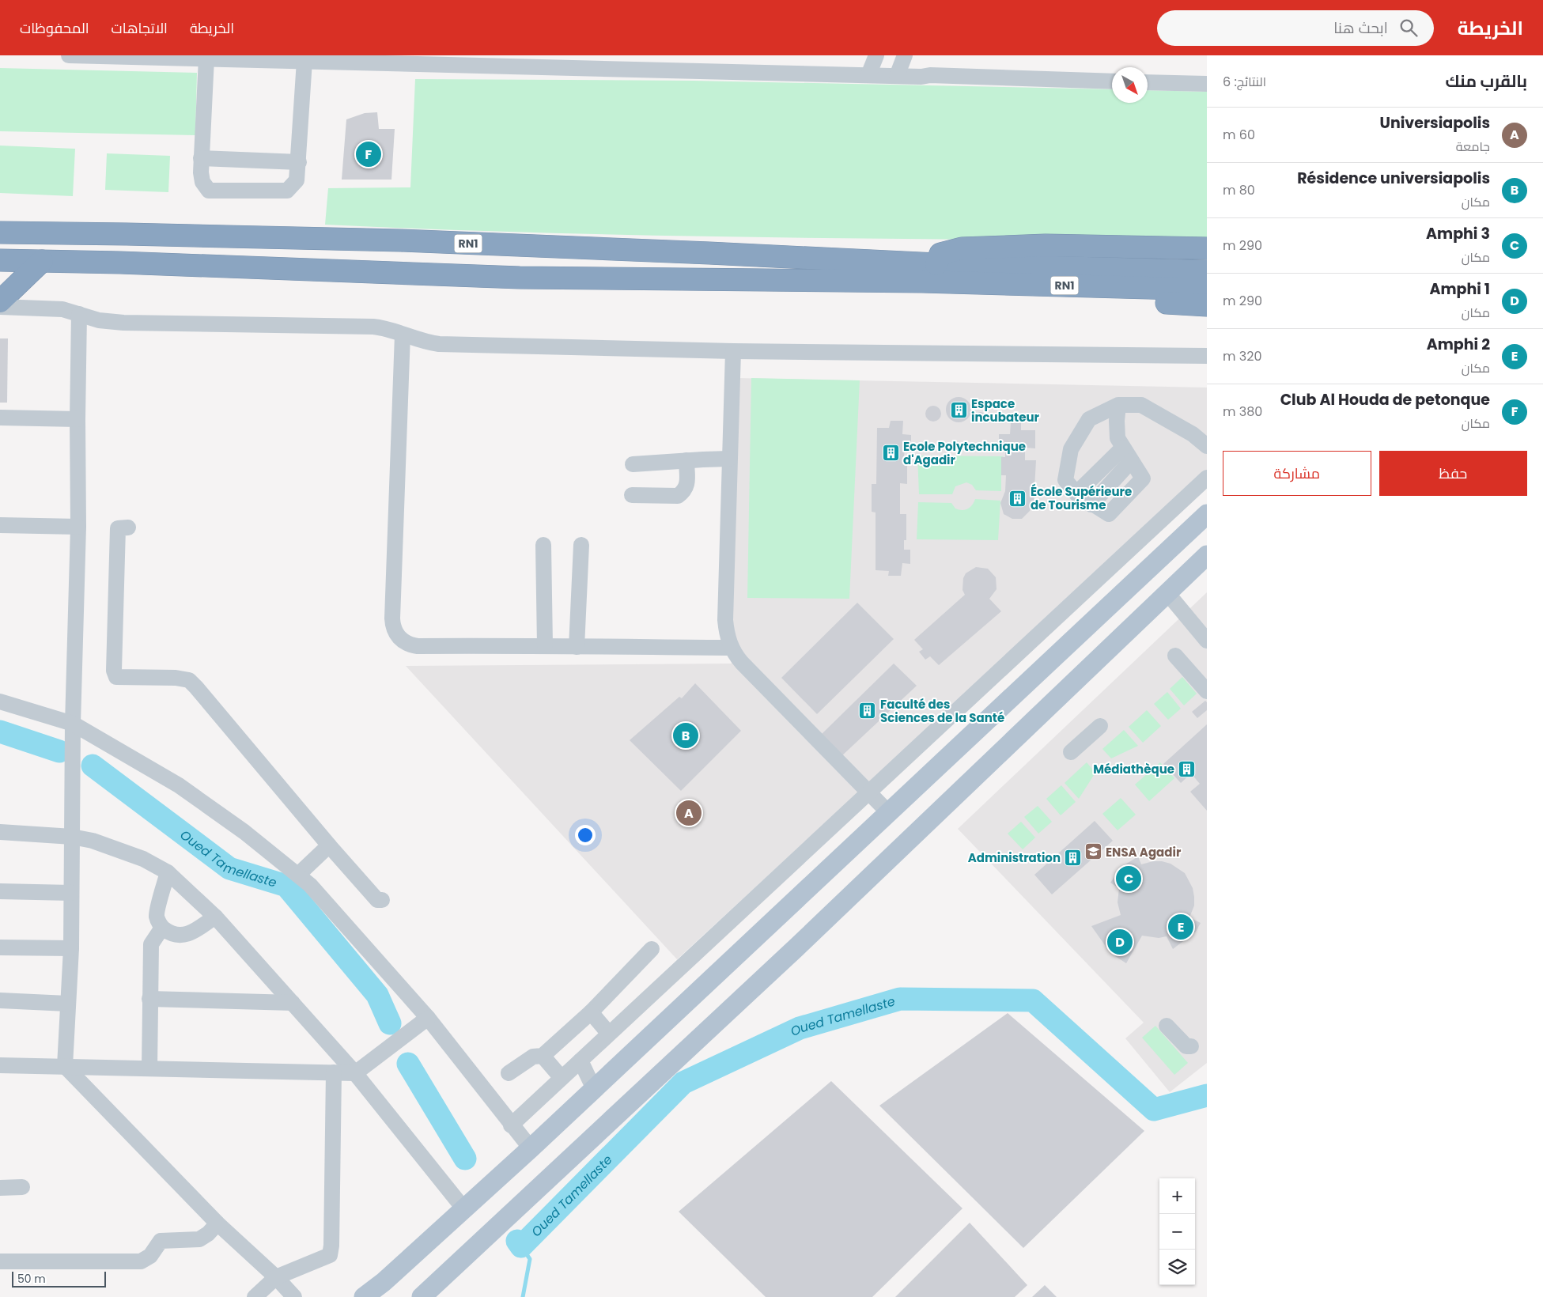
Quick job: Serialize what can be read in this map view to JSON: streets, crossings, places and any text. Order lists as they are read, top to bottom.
{
  "streets": {
    "highway": ["RN1"]
  },
  "water": ["Oued Tamellaste"],
  "places": {
    "building": [
      "Espace incubateur",
      "Ecole Polytechnique d'Agadir",
      "École Supérieure de Tourisme",
      "Faculté des Sciences de la Santé",
      "Médiathèque",
      "Administration"
    ],
    "school or university": ["ENSA Agadir"]
  },
  "scale_bar": "50 m",
  "north": "bottom right",
  "page": {
    "header": "الخريطة",
    "search": "ابحث هنا",
    "nav": ["الخريطة", "الاتجاهات", "المحفوظات"],
    "heading": ["بالقرب منك", "النتائج: 6"],
    "list": [
      {
        "mark": "A",
        "name": "Universiapolis",
        "note": "جامعة",
        "value": "60 m"
      },
      {
        "mark": "B",
        "name": "Résidence universiapolis",
        "note": "مكان",
        "value": "80 m"
      },
      {
        "mark": "C",
        "name": "Amphi 3",
        "note": "مكان",
        "value": "290 m"
      },
      {
        "mark": "D",
        "name": "Amphi 1",
        "note": "مكان",
        "value": "290 m"
      },
      {
        "mark": "E",
        "name": "Amphi 2",
        "note": "مكان",
        "value": "320 m"
      },
      {
        "mark": "F",
        "name": "Club Al Houda de petonque",
        "note": "مكان",
        "value": "380 m"
      }
    ],
    "pins": [
      "F",
      "B",
      "A",
      "C",
      "E",
      "D"
    ],
    "buttons": ["حفظ", "مشاركة"],
    "map_buttons": ["+", "−"],
    "scale": "50 m"
  }
}
